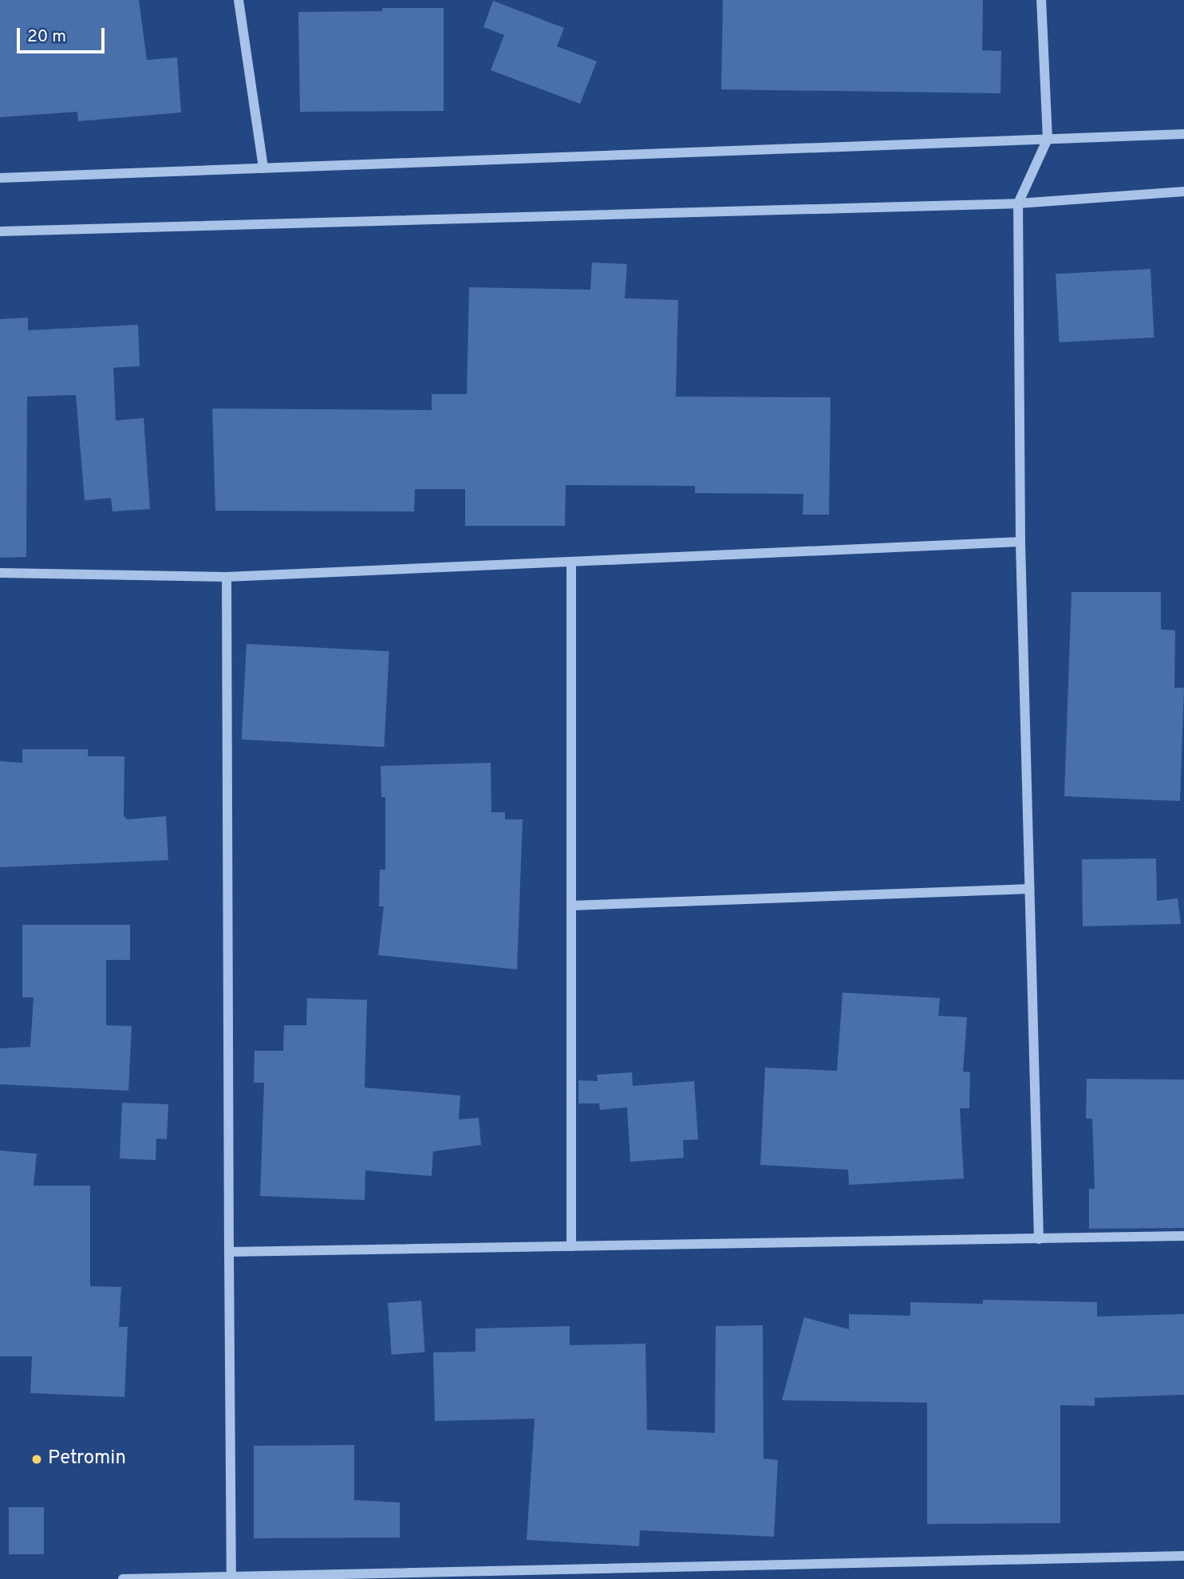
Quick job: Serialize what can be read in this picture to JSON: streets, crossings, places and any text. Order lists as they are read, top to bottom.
{
  "places": ["Petromin"],
  "scale_bar": "20 m"
}
